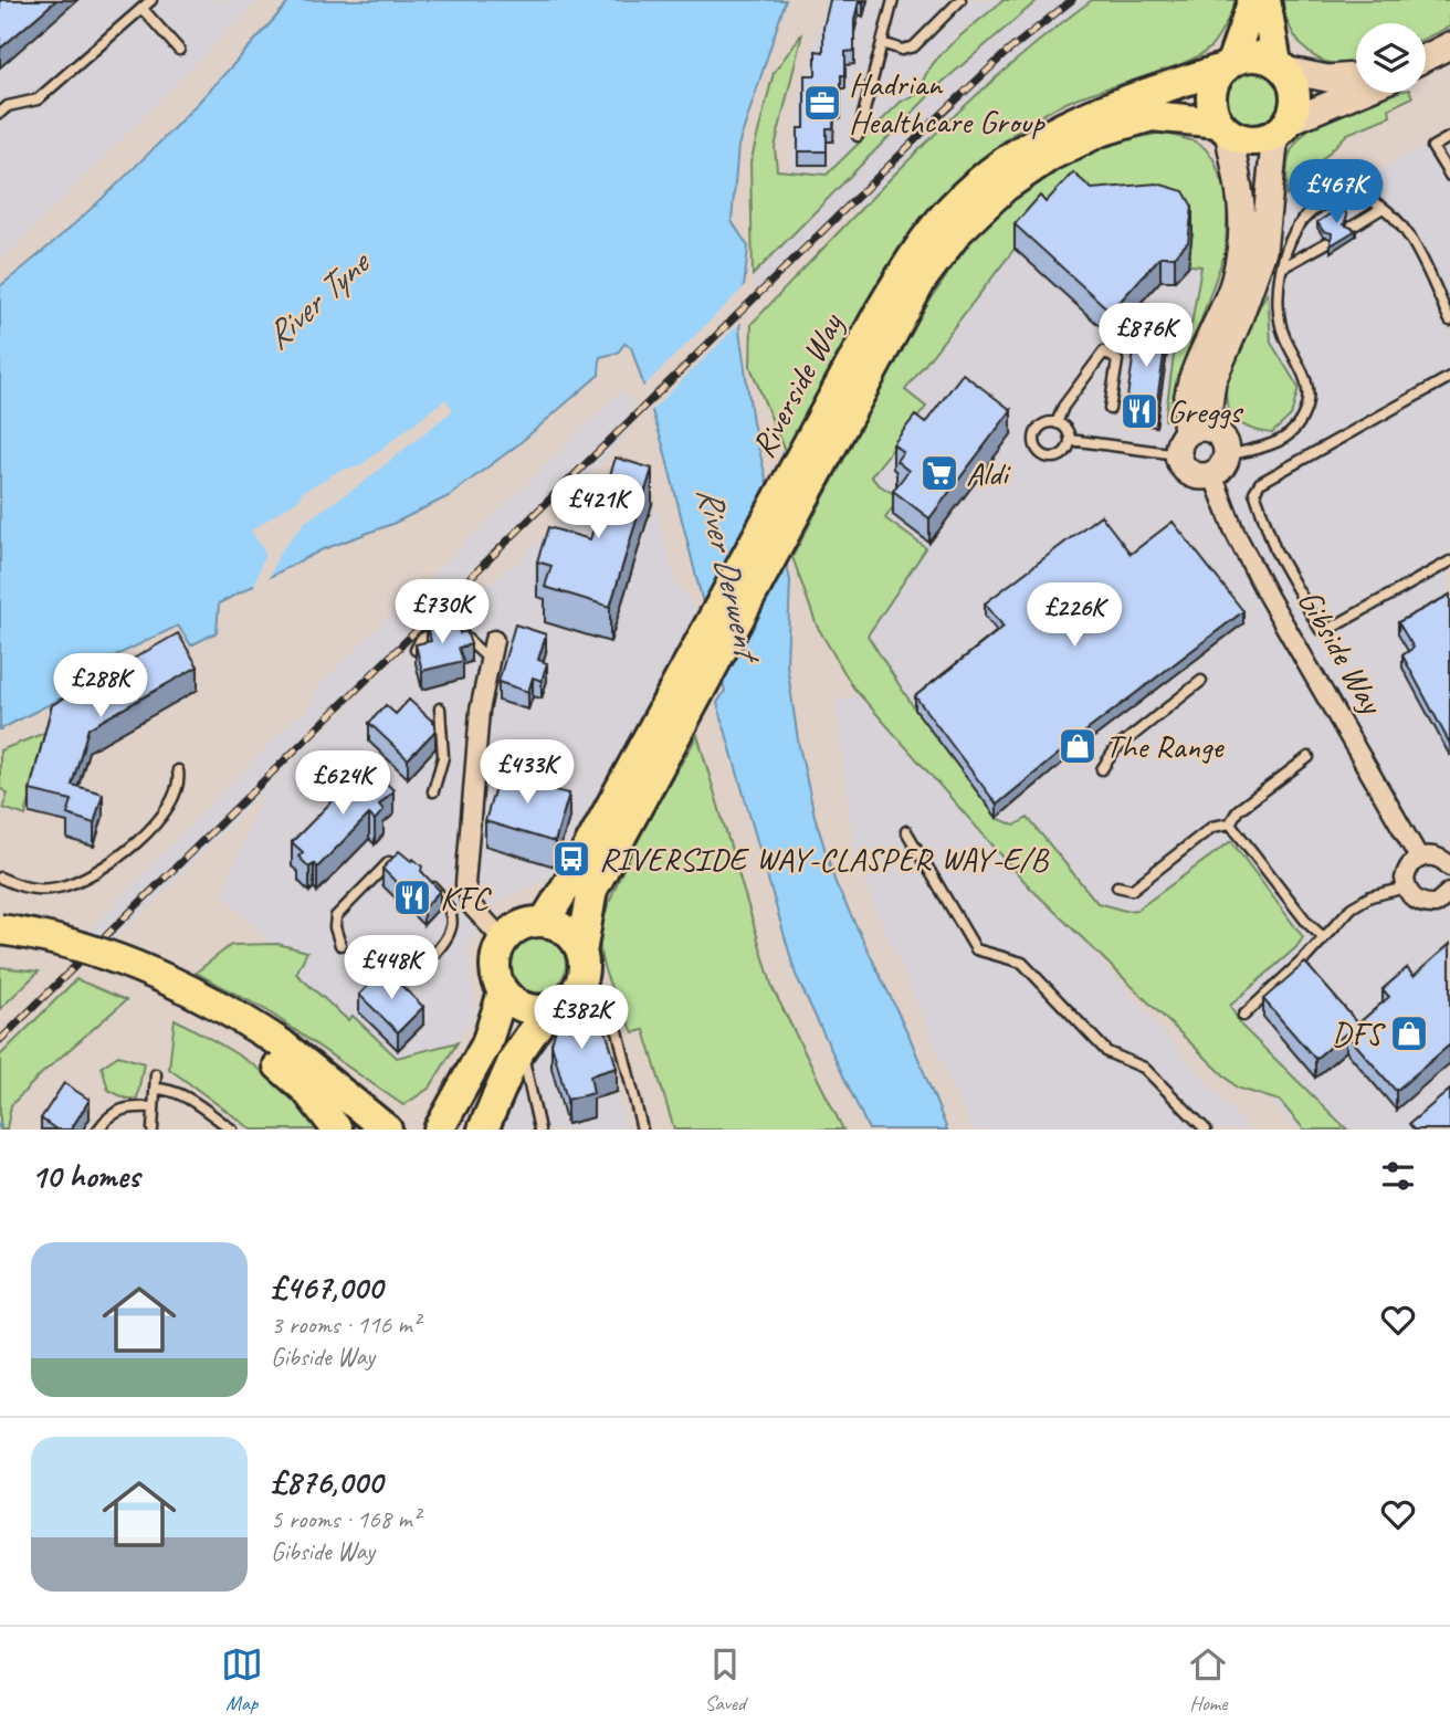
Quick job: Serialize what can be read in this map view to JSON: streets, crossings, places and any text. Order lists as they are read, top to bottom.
{
  "streets": {
    "main road": ["Riverside Way"],
    "street": ["Gibside Way"]
  },
  "water": ["River Tyne", "River Derwent"],
  "places": {
    "office": ["Hadrian Healthcare Group"],
    "restaurant": ["Greggs", "KFC"],
    "supermarket": ["Aldi"],
    "shop": ["The Range", "DFS"],
    "bus stop": ["RIVERSIDE WAY-CLASPER WAY-E/B"]
  },
  "page": {
    "price": [
      "£467K",
      "£876K",
      "£421K",
      "£730K",
      "£226K",
      "£288K",
      "£433K",
      "£624K",
      "£448K",
      "£382K"
    ],
    "heading": "10 homes",
    "list": [
      {
        "name": "£467,000",
        "note": "3 rooms · 116 m² · Gibside Way"
      },
      {
        "name": "£876,000",
        "note": "5 rooms · 168 m² · Gibside Way"
      }
    ],
    "tabs": ["Map", "Saved", "Home"]
  }
}
